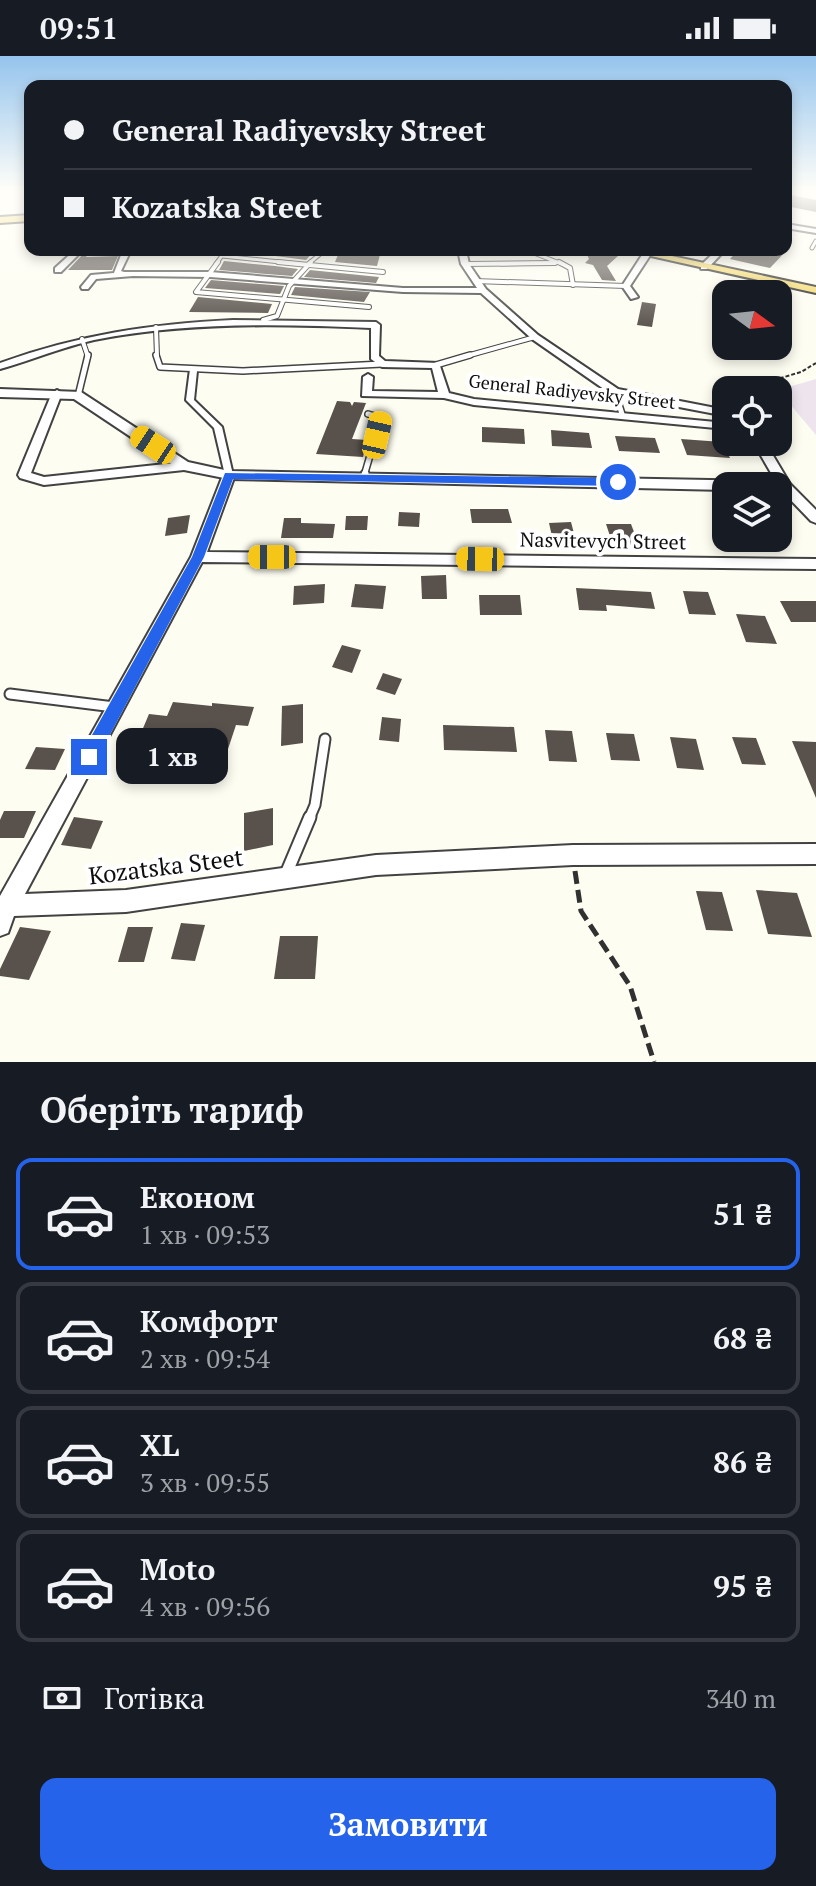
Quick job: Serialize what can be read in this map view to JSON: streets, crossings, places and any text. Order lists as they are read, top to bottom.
{
  "streets": {
    "street": ["General Radiyevsky Street", "Nasvitevych Street", "Kozatska Steet"]
  },
  "crossings": [
    ["Nasvitevych Street", "Kozatska Steet"]
  ],
  "north": "right",
  "page": {
    "status": "09:51",
    "banner": ["General Radiyevsky Street", "Kozatska Steet"],
    "bubble": "1 хв",
    "heading": "Оберіть тариф",
    "list": [
      {
        "name": "Економ",
        "note": "1 хв · 09:53",
        "value": "51 ₴"
      },
      {
        "name": "Комфорт",
        "note": "2 хв · 09:54",
        "value": "68 ₴"
      },
      {
        "name": "XL",
        "note": "3 хв · 09:55",
        "value": "86 ₴"
      },
      {
        "name": "Moto",
        "note": "4 хв · 09:56",
        "value": "95 ₴"
      }
    ],
    "pay": ["Готівка", "340 m"],
    "buttons": "Замовити"
  }
}
